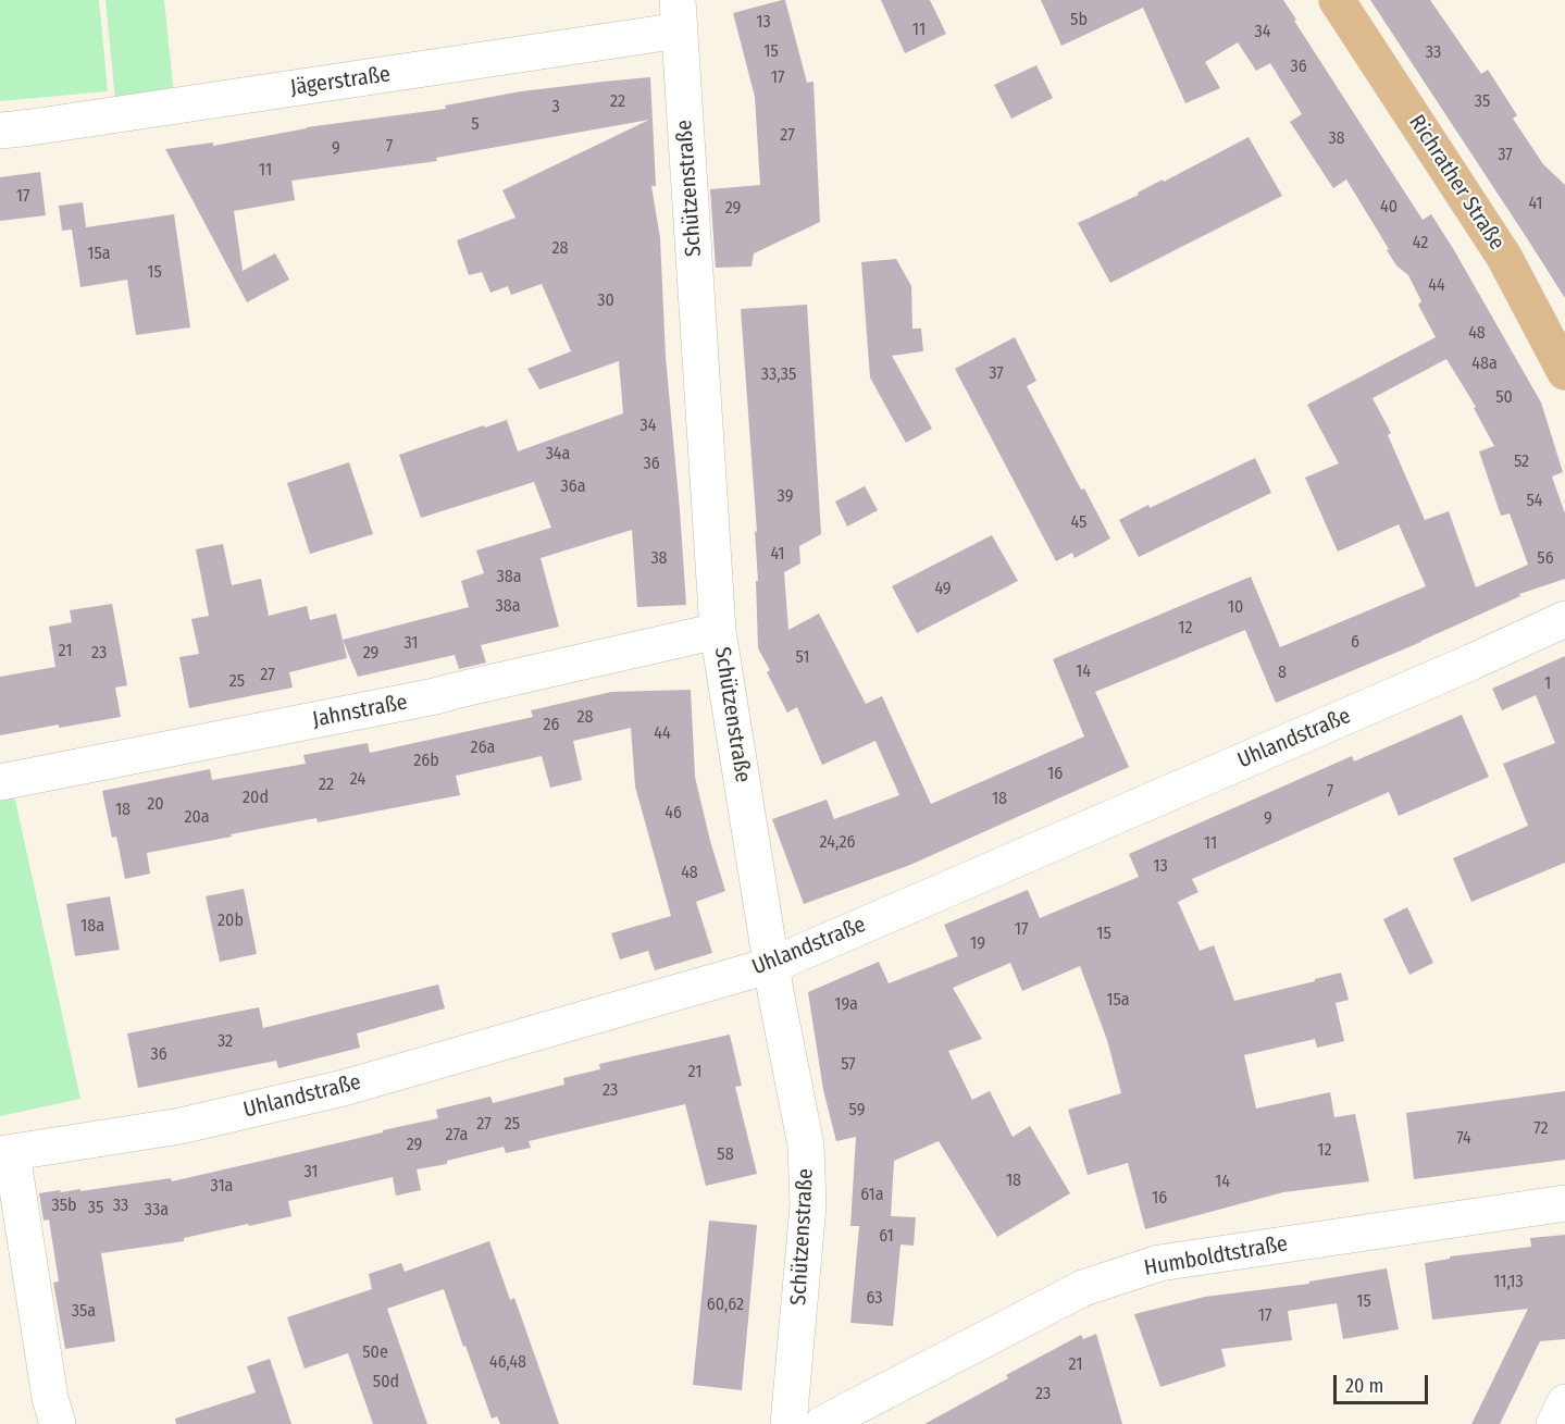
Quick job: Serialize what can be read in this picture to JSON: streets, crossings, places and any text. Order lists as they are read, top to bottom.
{
  "streets": {
    "main road": ["Richrather Straße"],
    "street": [
      "Jägerstraße",
      "Schützenstraße",
      "Jahnstraße",
      "Uhlandstraße",
      "Humboldtstraße"
    ]
  },
  "crossings": [
    ["Jägerstraße", "Schützenstraße"],
    ["Schützenstraße", "Jahnstraße"],
    ["Schützenstraße", "Uhlandstraße"]
  ],
  "house_numbers": [
    "5b",
    "13",
    "11",
    "34",
    "15",
    "33",
    "36",
    "17",
    "22",
    "35",
    "3",
    "5",
    "27",
    "38",
    "7",
    "9",
    "37",
    "11",
    "17",
    "41",
    "40",
    "29",
    "42",
    "28",
    "15a",
    "15",
    "44",
    "30",
    "48",
    "48a",
    "37",
    "33,35",
    "50",
    "34",
    "34a",
    "52",
    "36",
    "36a",
    "39",
    "54",
    "45",
    "41",
    "38",
    "56",
    "38a",
    "49",
    "38a",
    "10",
    "12",
    "6",
    "31",
    "21",
    "23",
    "29",
    "51",
    "14",
    "8",
    "27",
    "25",
    "1",
    "28",
    "26",
    "44",
    "26a",
    "26b",
    "16",
    "24",
    "22",
    "7",
    "20d",
    "18",
    "20",
    "18",
    "46",
    "20a",
    "9",
    "24,26",
    "11",
    "13",
    "48",
    "20b",
    "18a",
    "17",
    "15",
    "19",
    "15a",
    "19a",
    "32",
    "36",
    "57",
    "21",
    "23",
    "59",
    "27",
    "25",
    "72",
    "27a",
    "74",
    "29",
    "12",
    "58",
    "31",
    "18",
    "14",
    "31a",
    "61a",
    "16",
    "35b",
    "33",
    "35",
    "33a",
    "61",
    "11,13",
    "63",
    "15",
    "60,62",
    "35a",
    "17",
    "50e",
    "46,48",
    "21",
    "50d",
    "23"
  ],
  "scale_bar": "20 m"
}
